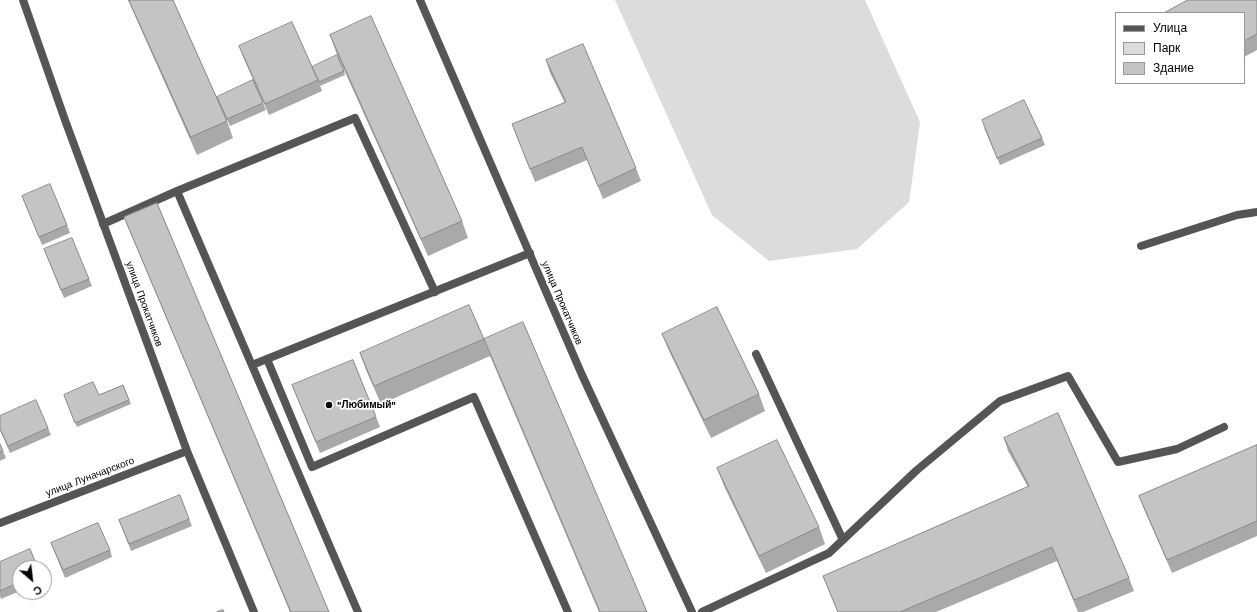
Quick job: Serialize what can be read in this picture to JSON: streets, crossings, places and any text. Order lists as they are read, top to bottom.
{
  "streets": {
    "street": ["улица Прокатчиков", "улица Луначарского"]
  },
  "crossings": [
    ["улица Прокатчиков", "улица Луначарского"]
  ],
  "places": ["\"Любимый\""],
  "legend": ["Улица", "Парк", "Здание"],
  "north": "bottom right"
}
